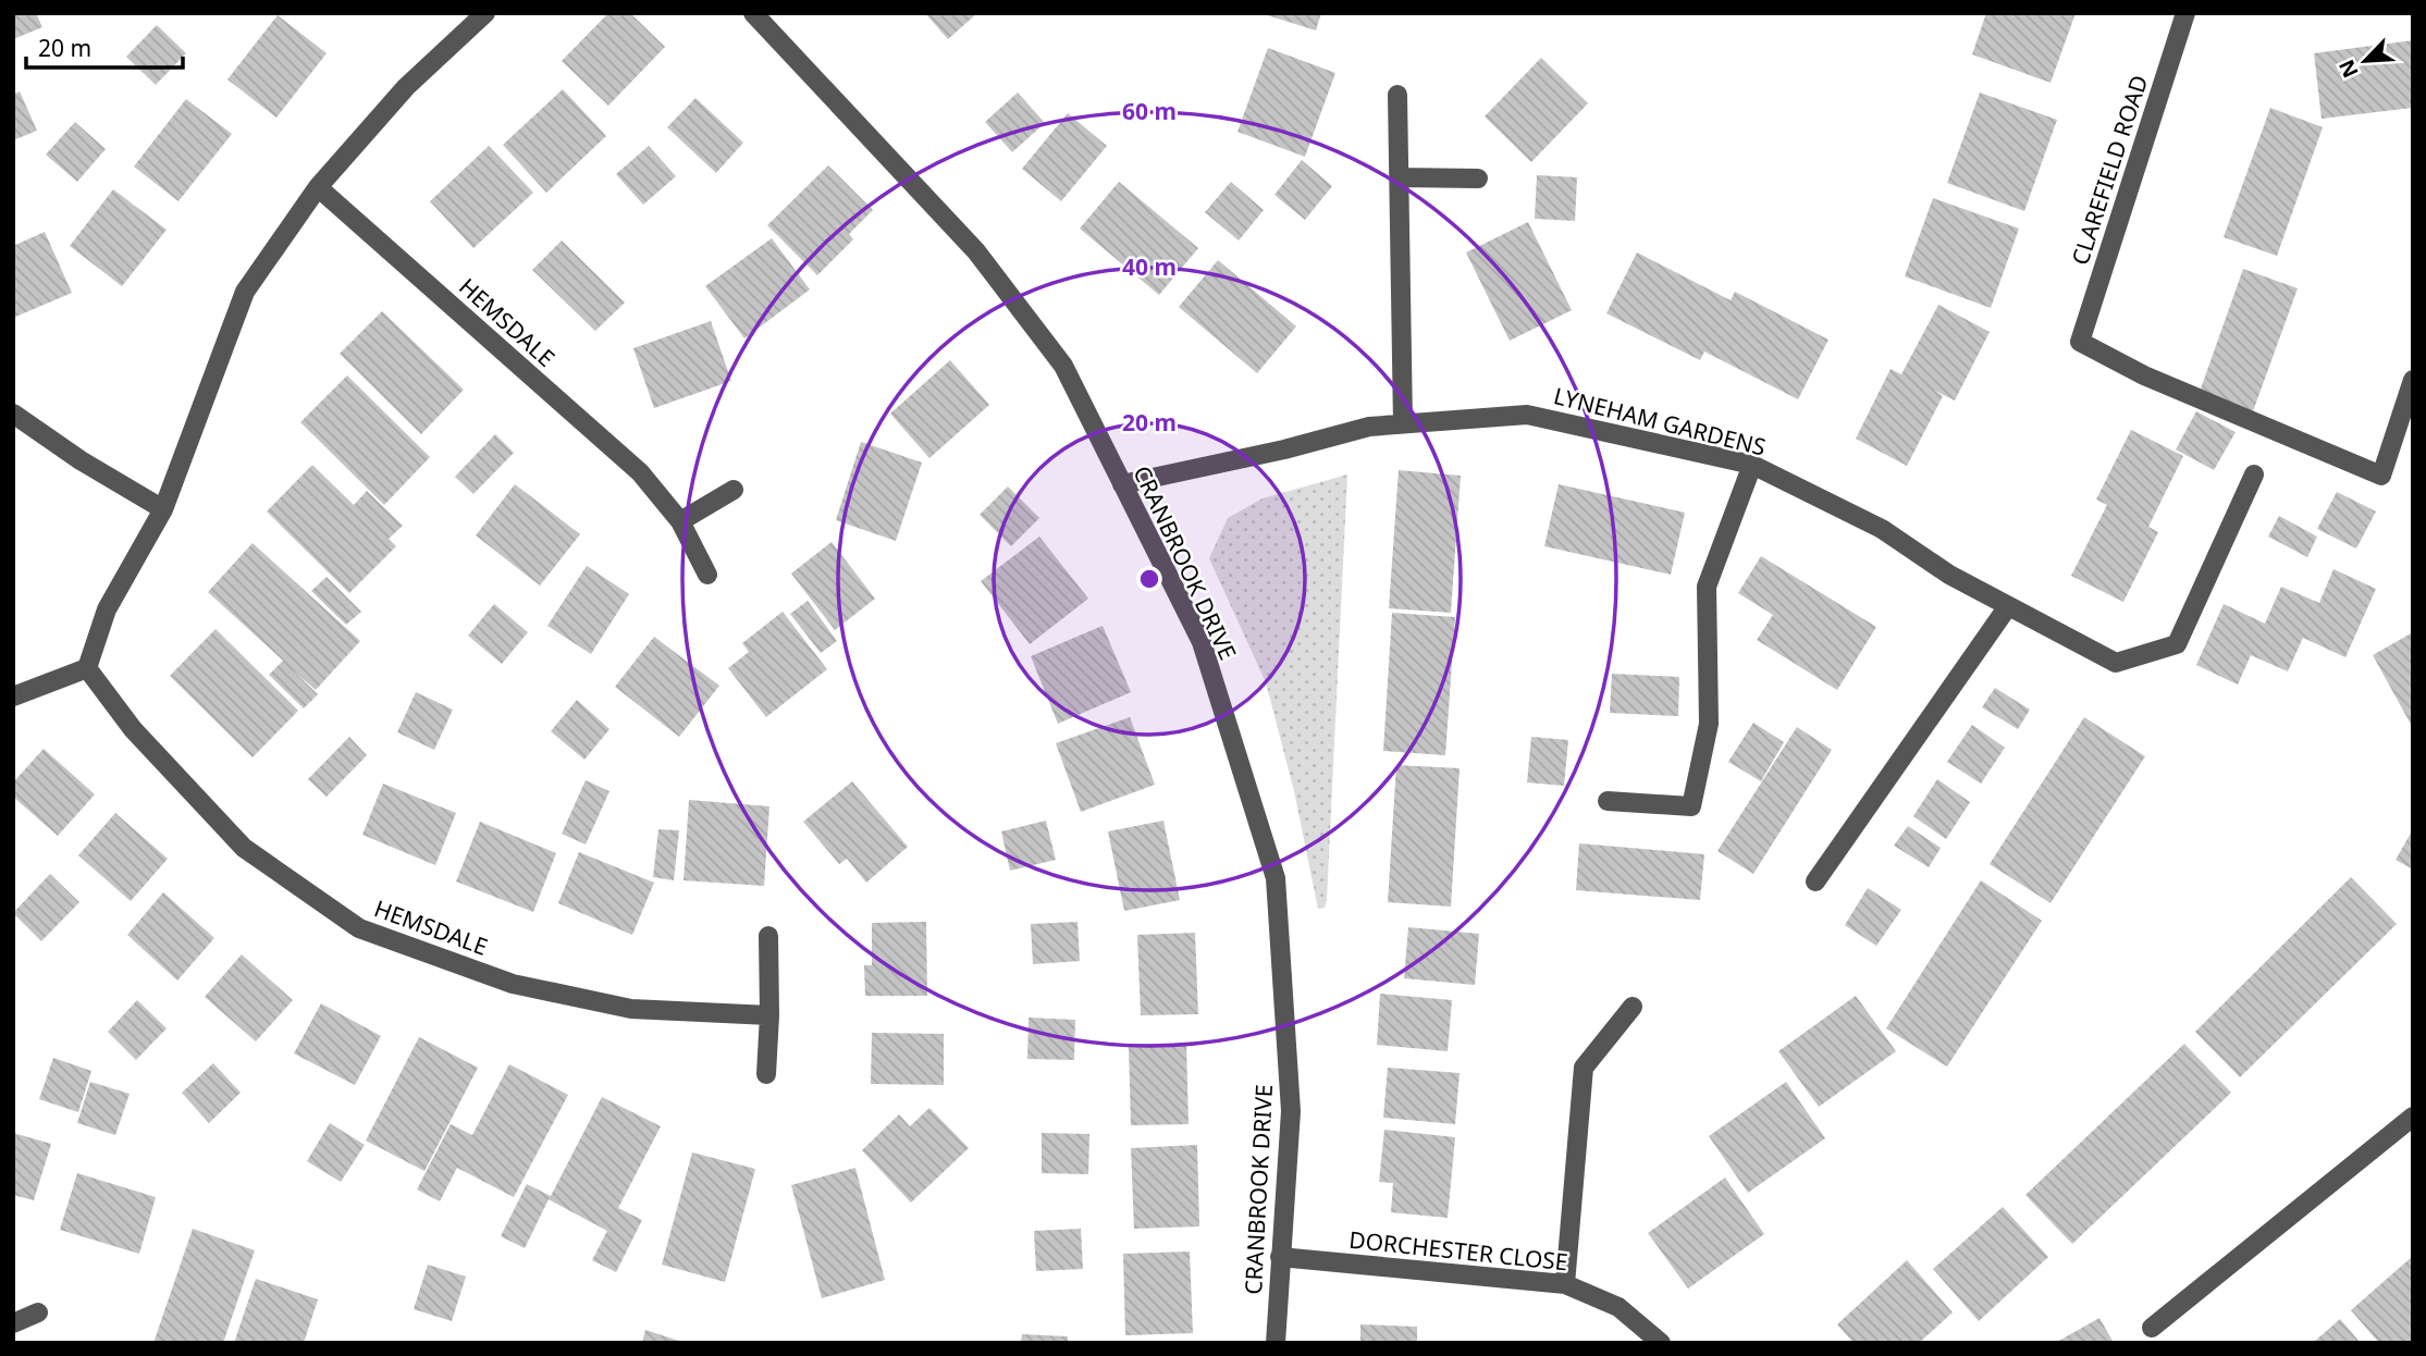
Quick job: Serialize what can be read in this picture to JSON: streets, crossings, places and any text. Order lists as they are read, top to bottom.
{
  "streets": {
    "street": [
      "CLAREFIELD ROAD",
      "HEMSDALE",
      "LYNEHAM GARDENS",
      "CRANBROOK DRIVE",
      "DORCHESTER CLOSE"
    ]
  },
  "crossings": [
    ["LYNEHAM GARDENS", "CRANBROOK DRIVE"],
    ["CRANBROOK DRIVE", "DORCHESTER CLOSE"]
  ],
  "scale_bar": "20 m",
  "north": "bottom left",
  "rings": ["60 m", "40 m", "20 m"]
}
